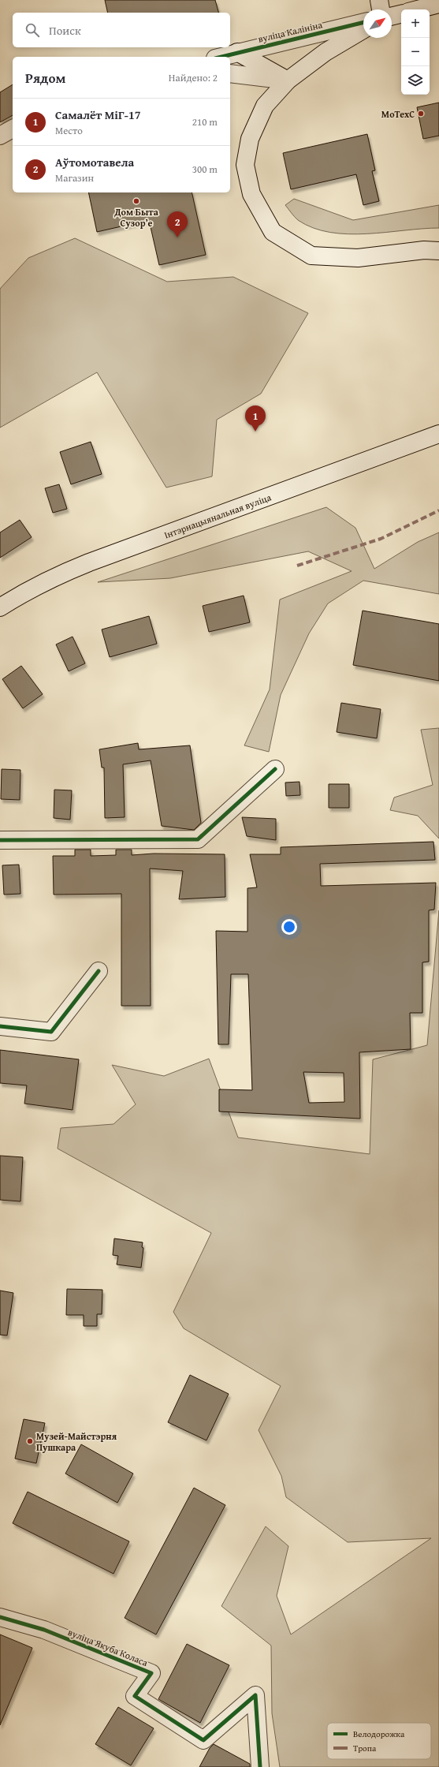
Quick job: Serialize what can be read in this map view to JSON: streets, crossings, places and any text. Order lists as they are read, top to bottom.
{
  "streets": {
    "street": ["вуліца Калініна", "Інтэрнацыянальная вуліца", "вуліца Якуба Коласа"]
  },
  "places": ["MoTexC", "Дом Быта Сузорʼе", "Музей-Майстэрня Пушкара"],
  "legend": ["Велодорожка", "Тропа"],
  "north": "top right",
  "page": {
    "map_buttons": ["+", "−"],
    "search": "Поиск",
    "heading": ["Рядом", "Найдено: 2"],
    "list": [
      {
        "mark": "1",
        "name": "Самалёт МіГ-17",
        "note": "Место",
        "value": "210 m"
      },
      {
        "mark": "2",
        "name": "Аўтомотавела",
        "note": "Магазин",
        "value": "300 m"
      }
    ],
    "pins": ["2", "1"]
  }
}
